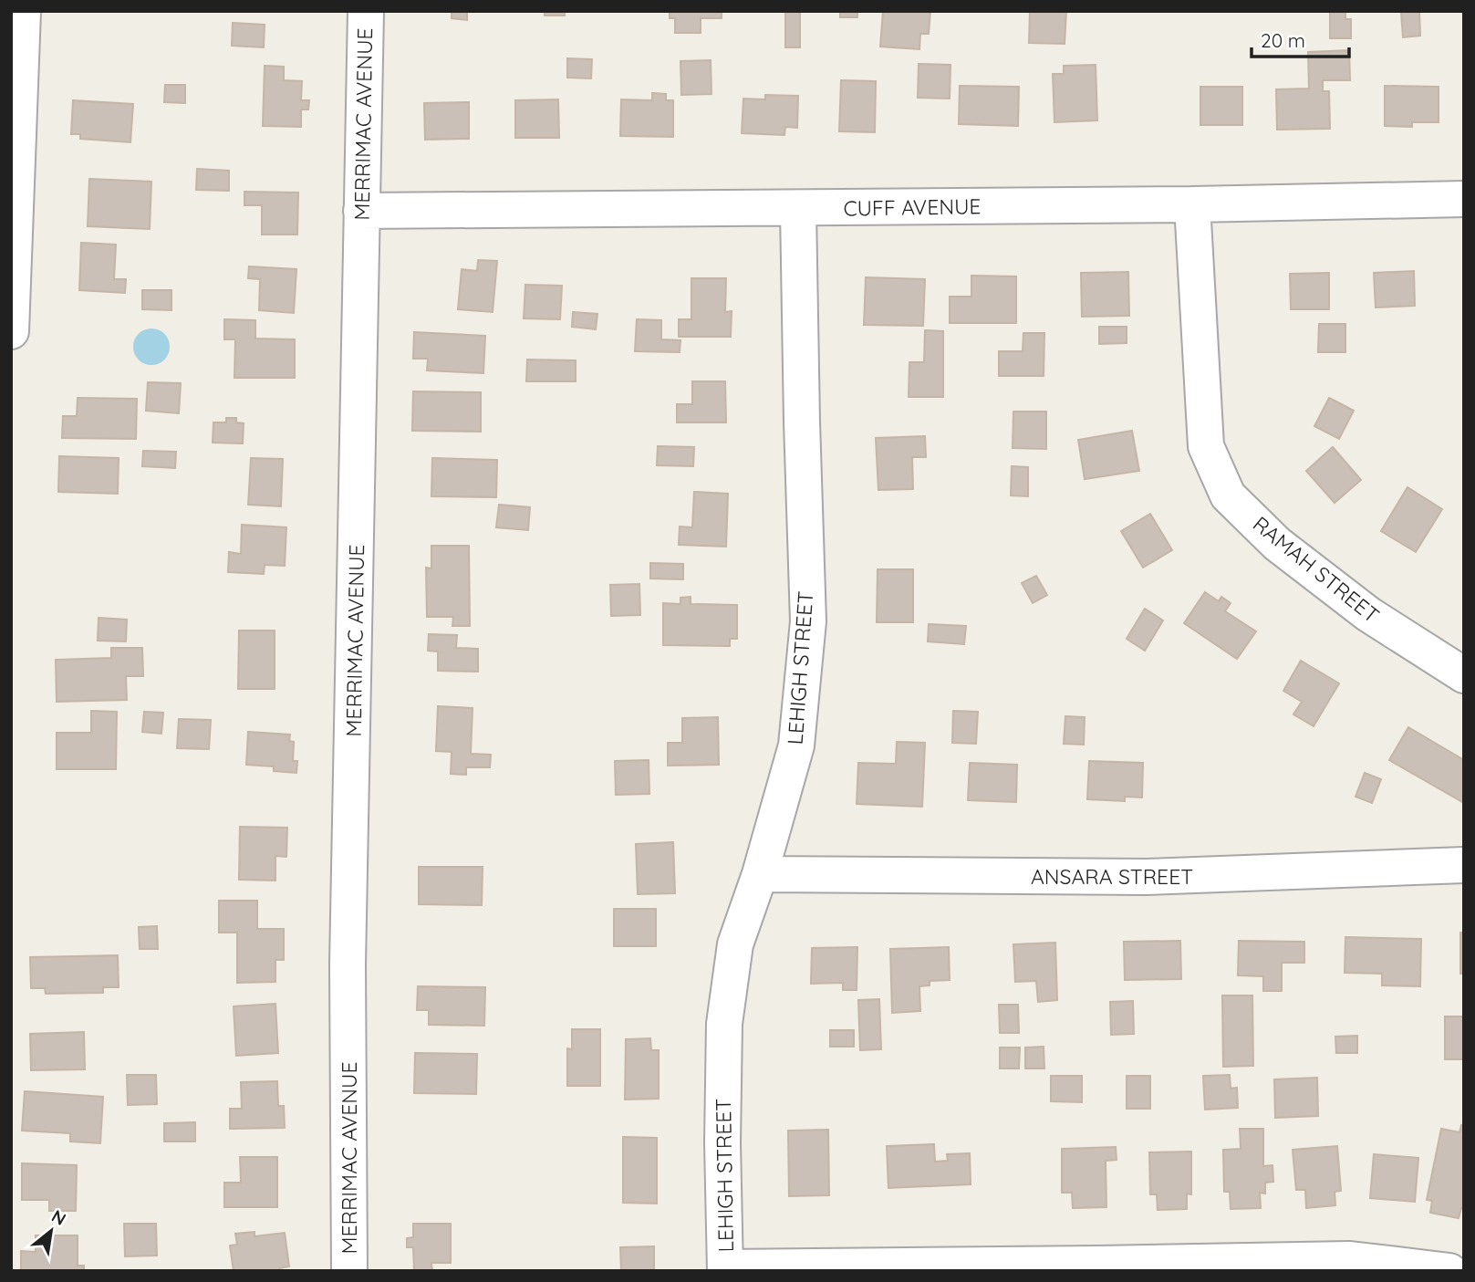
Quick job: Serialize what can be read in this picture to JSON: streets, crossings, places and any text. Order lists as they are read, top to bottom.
{
  "streets": {
    "street": [
      "MERRIMAC AVENUE",
      "CUFF AVENUE",
      "RAMAH STREET",
      "LEHIGH STREET",
      "ANSARA STREET"
    ]
  },
  "crossings": [
    ["MERRIMAC AVENUE", "CUFF AVENUE"],
    ["CUFF AVENUE", "RAMAH STREET"],
    ["CUFF AVENUE", "LEHIGH STREET"],
    ["LEHIGH STREET", "ANSARA STREET"]
  ],
  "scale_bar": "20 m",
  "north": "top right"
}
